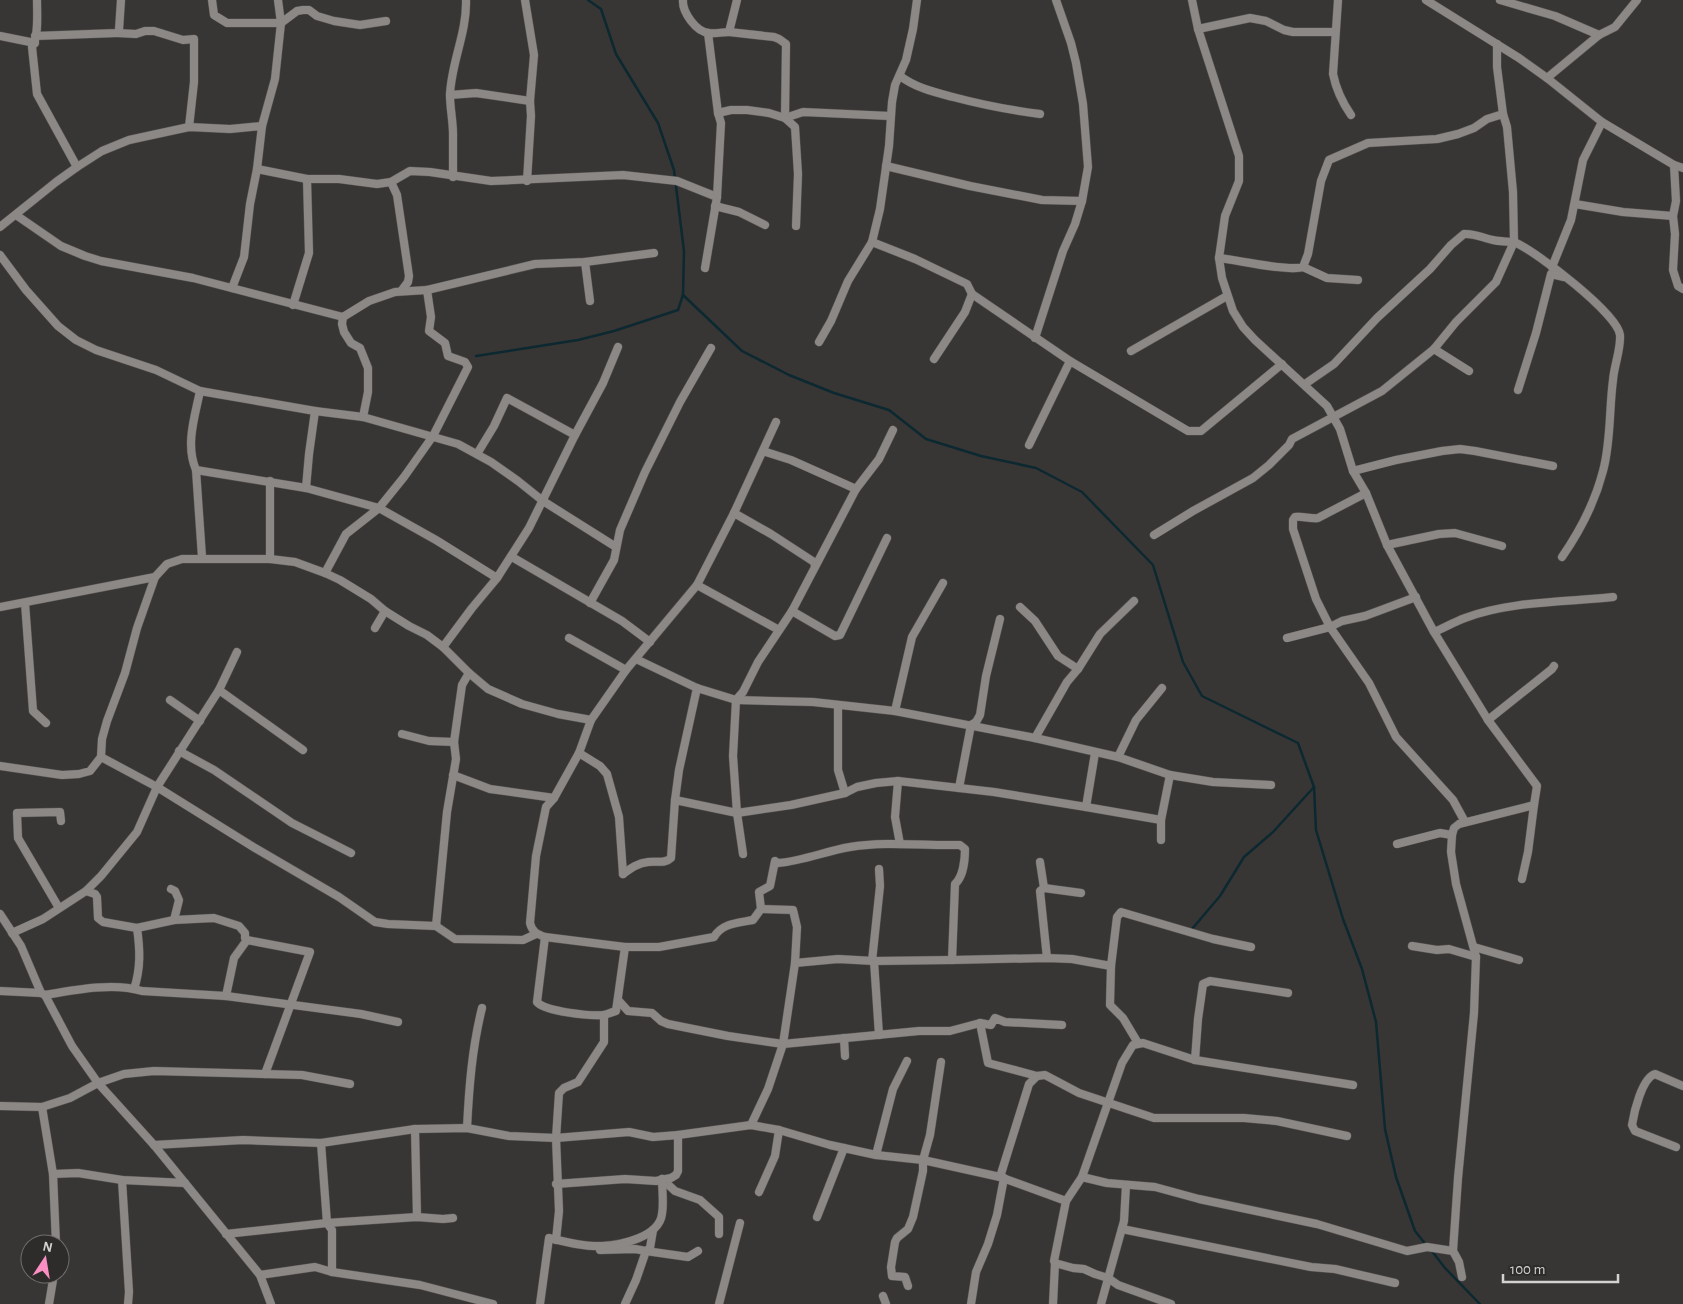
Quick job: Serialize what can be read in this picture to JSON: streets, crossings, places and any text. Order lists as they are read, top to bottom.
{
  "scale_bar": "100 m",
  "north": "top"
}
